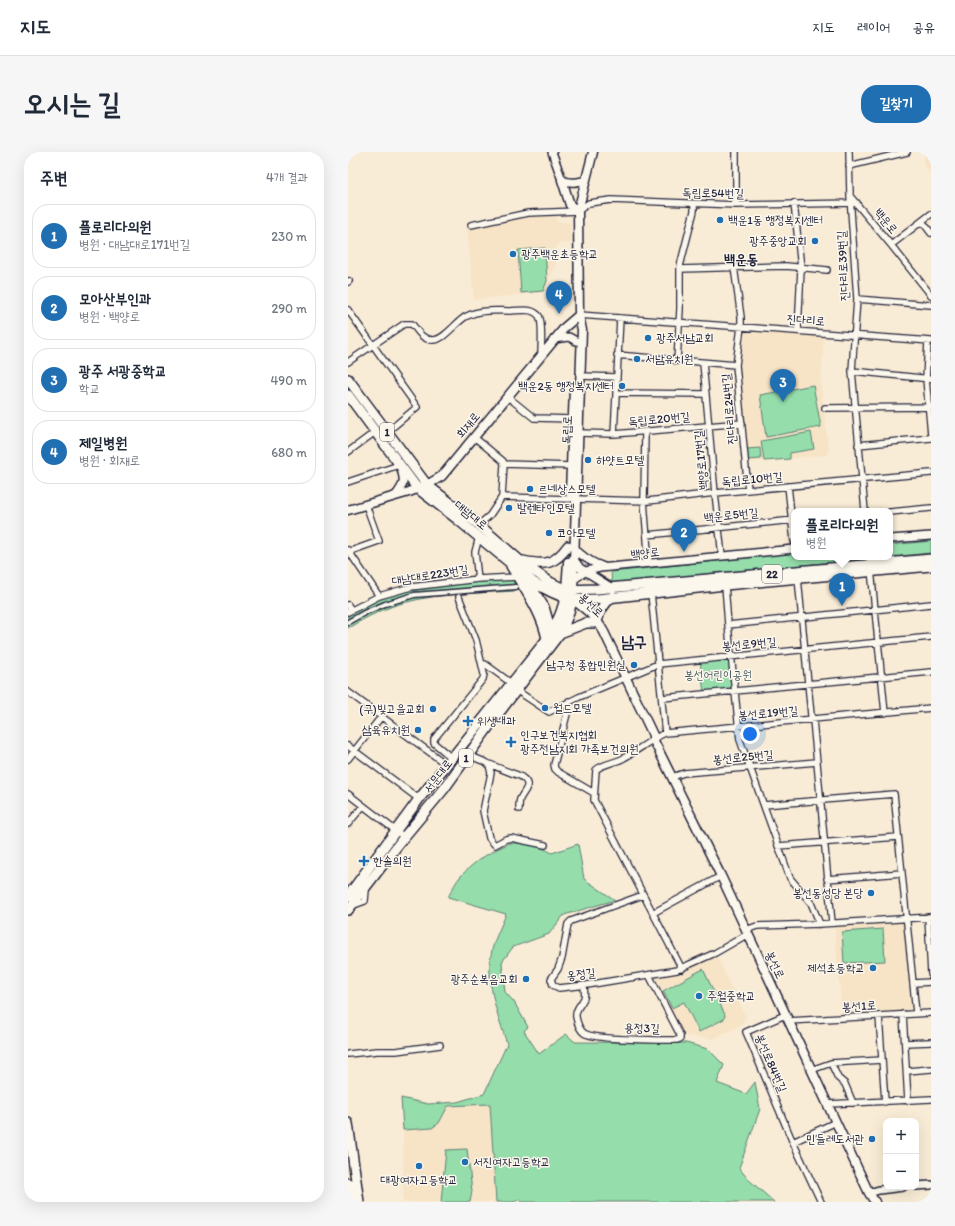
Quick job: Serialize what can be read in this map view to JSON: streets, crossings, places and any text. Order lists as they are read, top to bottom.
{
  "streets": {
    "main road": [
      "회재로",
      "독립로",
      "1",
      "대남대로",
      "22",
      "봉선로",
      "서문대로"
    ],
    "street": [
      "독립로54번길",
      "백운로",
      "진다리로39번길",
      "진다리로",
      "진다리로24번길",
      "독립로20번길",
      "백양로17번길",
      "독립로10번길",
      "백운로5번길",
      "백양로",
      "대남대로223번길",
      "봉선로9번길",
      "봉선로19번길",
      "봉선로25번길",
      "옹정길",
      "봉선1로",
      "용정3길",
      "봉선로84번길"
    ]
  },
  "crossings": [
    ["독립로54번길", "백운로"],
    ["독립로54번길", "진다리로39번길"],
    ["독립로54번길", "독립로"],
    ["백운로", "진다리로39번길"],
    ["진다리로39번길", "진다리로"],
    ["진다리로39번길", "독립로10번길"],
    ["진다리로", "진다리로24번길"],
    ["진다리로", "회재로"],
    ["진다리로", "독립로"],
    ["진다리로24번길", "독립로20번길"],
    ["진다리로24번길", "독립로10번길"],
    ["독립로20번길", "독립로"],
    ["독립로20번길", "백양로17번길"],
    ["회재로", "독립로"],
    ["회재로", "대남대로"],
    ["독립로", "독립로10번길"],
    ["독립로", "대남대로"],
    ["독립로", "백양로"],
    ["독립로", "봉선로"],
    ["독립로", "서문대로"],
    ["백양로17번길", "독립로10번길"],
    ["백양로17번길", "백운로5번길"],
    ["백양로17번길", "백양로"],
    ["대남대로", "대남대로223번길"],
    ["대남대로", "봉선로"],
    ["대남대로", "서문대로"],
    ["봉선로", "봉선로9번길"],
    ["봉선로", "봉선로19번길"],
    ["봉선로", "봉선로25번길"],
    ["봉선로", "서문대로"],
    ["봉선로", "옹정길"],
    ["봉선로", "봉선1로"],
    ["봉선로", "봉선로84번길"],
    ["봉선로9번길", "서문대로"],
    ["옹정길", "용정3길"],
    ["봉선1로", "봉선로84번길"]
  ],
  "districts": ["백운동", "남구"],
  "parks": ["봉선어린이공원"],
  "places": {
    "other": [
      "백운1동 행정복지센터",
      "광주중앙교회",
      "광주백운초등학교",
      "광주서남교회",
      "서남유치원",
      "백운2동 행정복지센터",
      "하얏트모텔",
      "르네상스모텔",
      "발렌타인모텔",
      "코아모텔",
      "남구청 종합민원실",
      "월드모텔",
      "(구)빛고을교회",
      "삼육유치원",
      "봉선동성당 본당",
      "제석초등학교",
      "광주순복음교회",
      "주월중학교",
      "민들레도서관",
      "서진여자고등학교",
      "대광여자고등학교"
    ],
    "health": ["위생내과", "인구보건복지협회 광주전남지회 가족보건의원", "한솔의원"]
  },
  "page": {
    "header": "지도",
    "nav": ["지도", "레이어", "공유"],
    "buttons": "길찾기",
    "title": "오시는 길",
    "heading": ["주변", "4개 결과"],
    "list": [
      {
        "mark": "1",
        "name": "플로리다의원",
        "note": "병원 · 대남대로171번길",
        "value": "230 m"
      },
      {
        "mark": "2",
        "name": "모아산부인과",
        "note": "병원 · 백양로",
        "value": "290 m"
      },
      {
        "mark": "3",
        "name": "광주 서광중학교",
        "note": "학교",
        "value": "490 m"
      },
      {
        "mark": "4",
        "name": "제일병원",
        "note": "병원 · 회재로",
        "value": "680 m"
      }
    ],
    "pins": [
      "4",
      "3",
      "2",
      "1"
    ],
    "popup": ["플로리다의원", "병원"],
    "map_buttons": ["+", "−"]
  }
}
